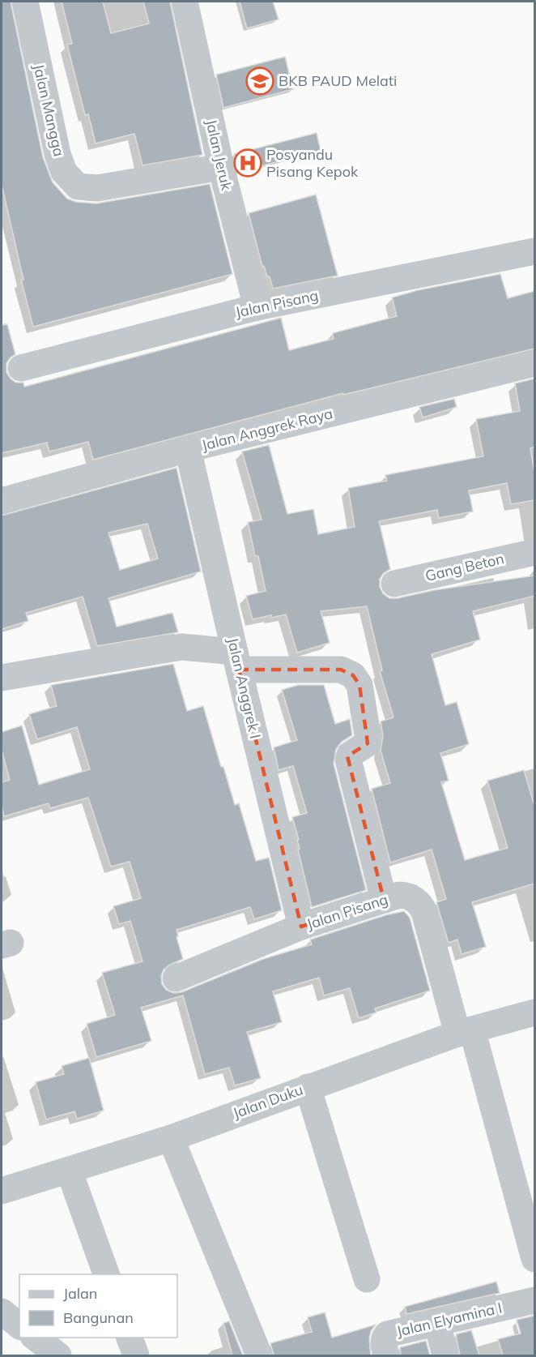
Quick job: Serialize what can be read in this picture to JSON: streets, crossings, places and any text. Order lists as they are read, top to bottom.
{
  "streets": {
    "street": [
      "Jalan Mangga",
      "Jalan Jeruk",
      "Jalan Pisang",
      "Jalan Anggrek Raya",
      "Gang Beton",
      "Jalan Anggrek I",
      "Jalan Duku",
      "Jalan Elyamina I"
    ]
  },
  "crossings": [
    ["Jalan Mangga", "Jalan Jeruk"],
    ["Jalan Jeruk", "Jalan Pisang"],
    ["Jalan Pisang", "Jalan Anggrek I"],
    ["Jalan Pisang", "Jalan Duku"],
    ["Jalan Anggrek Raya", "Jalan Anggrek I"]
  ],
  "places": {
    "school or university": ["BKB PAUD Melati"],
    "hospital": ["Posyandu Pisang Kepok"]
  },
  "legend": ["Jalan", "Bangunan"]
}
